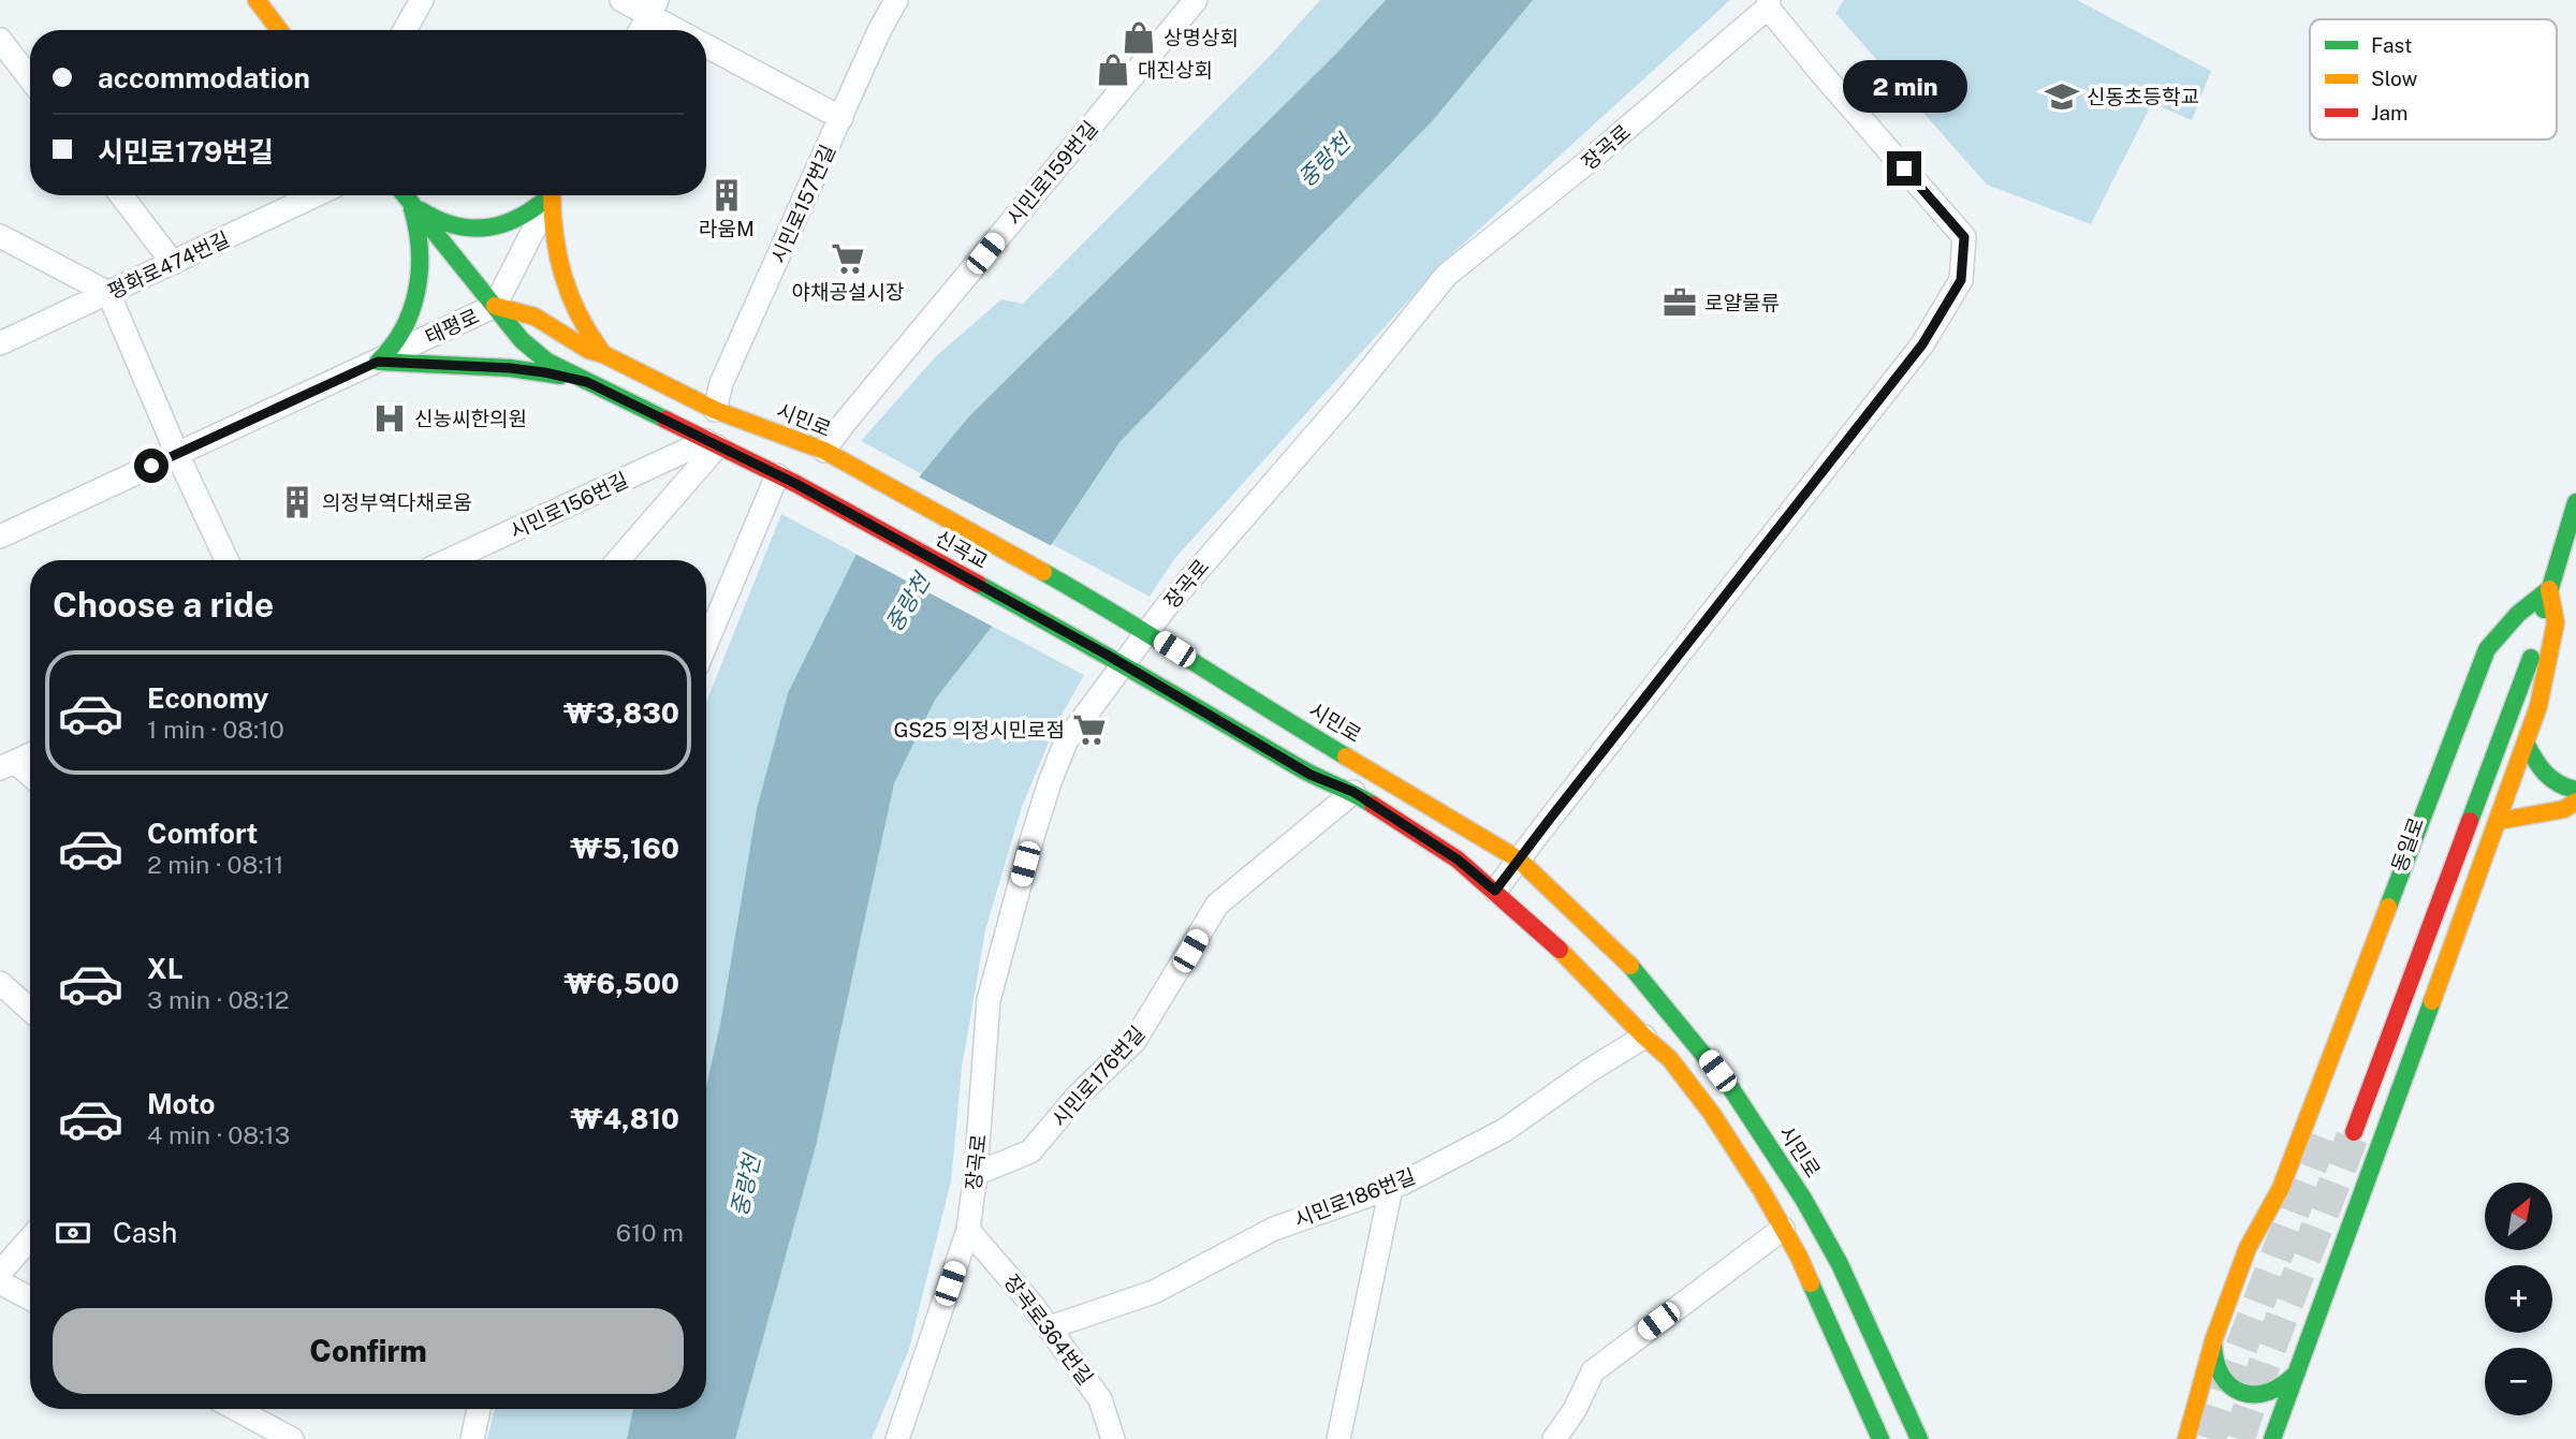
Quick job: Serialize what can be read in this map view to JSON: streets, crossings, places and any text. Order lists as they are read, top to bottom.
{
  "streets": {
    "street": [
      "장곡로",
      "시민로159번길",
      "시민로157번길",
      "평화로474번길",
      "태평로",
      "시민로",
      "시민로156번길",
      "신곡교",
      "시민로176번길",
      "시민로186번길",
      "장곡로364번길"
    ]
  },
  "crossings": [
    ["장곡로", "시민로"],
    ["장곡로", "신곡교"],
    ["장곡로", "시민로176번길"],
    ["장곡로", "장곡로364번길"],
    ["시민로159번길", "시민로"],
    ["시민로157번길", "시민로"],
    ["태평로", "시민로"],
    ["시민로186번길", "장곡로364번길"]
  ],
  "water": ["중랑천"],
  "places": {
    "shop": ["상명상회", "대진상회"],
    "school or university": ["신동초등학교"],
    "building": ["라움M", "의정부역다채로움"],
    "supermarket": ["야채공설시장", "GS25 의정시민로점"],
    "office": ["로얄물류"],
    "hospital": ["신농씨한의원"]
  },
  "legend": ["Fast", "Slow", "Jam"],
  "north": "top right",
  "page": {
    "banner": ["accommodation", "시민로179번길"],
    "bubble": "2 min",
    "heading": "Choose a ride",
    "list": [
      {
        "name": "Economy",
        "note": "1 min · 08:10",
        "value": "₩3,830"
      },
      {
        "name": "Comfort",
        "note": "2 min · 08:11",
        "value": "₩5,160"
      },
      {
        "name": "XL",
        "note": "3 min · 08:12",
        "value": "₩6,500"
      },
      {
        "name": "Moto",
        "note": "4 min · 08:13",
        "value": "₩4,810"
      }
    ],
    "map_buttons": ["+", "−"],
    "pay": ["Cash", "610 m"],
    "buttons": "Confirm"
  }
}
